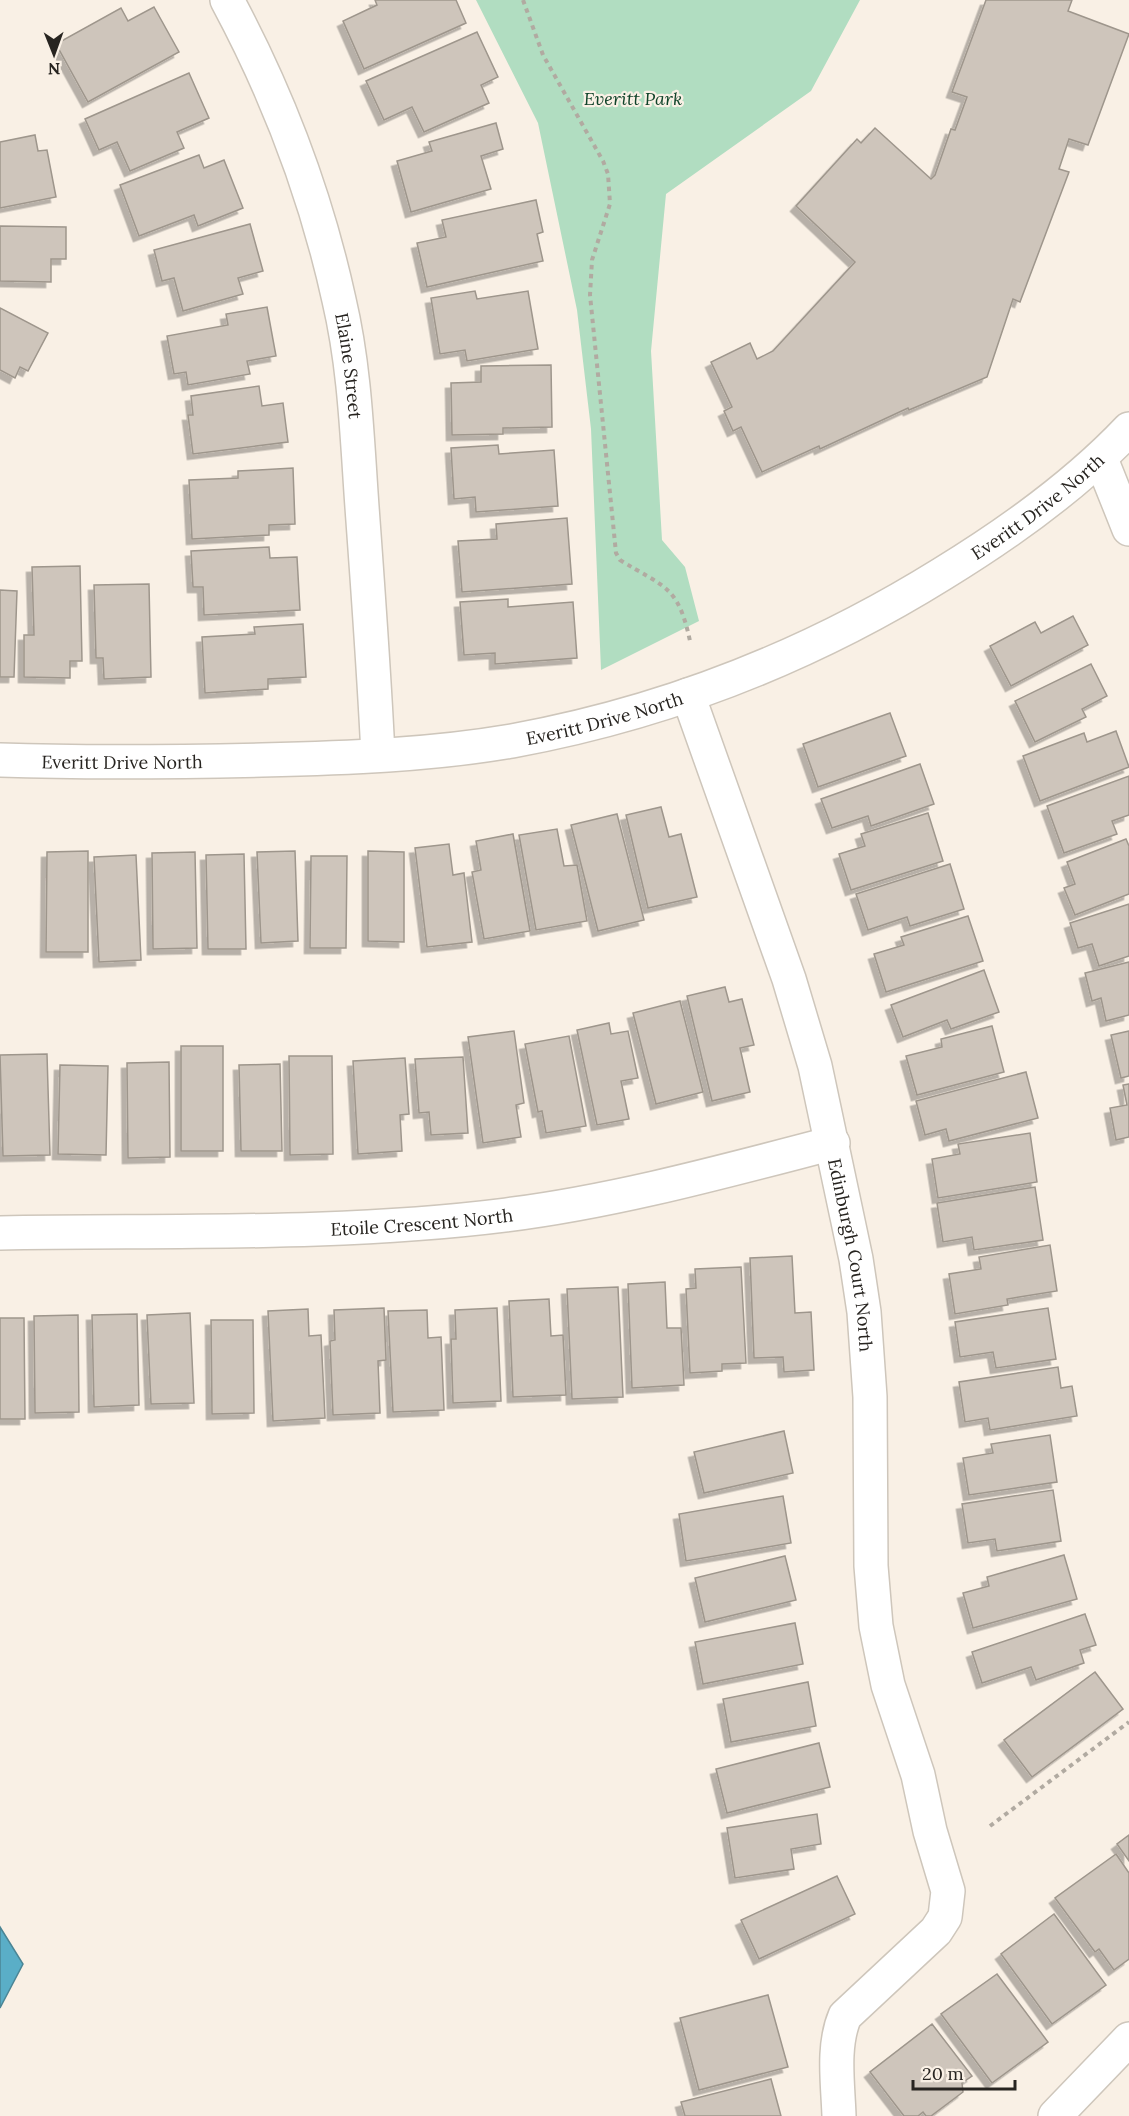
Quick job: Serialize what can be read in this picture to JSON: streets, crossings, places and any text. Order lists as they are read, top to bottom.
{
  "streets": {
    "street": [
      "Elaine Street",
      "Everitt Drive North",
      "Etoile Crescent North",
      "Edinburgh Court North"
    ]
  },
  "crossings": [
    ["Elaine Street", "Everitt Drive North"],
    ["Everitt Drive North", "Edinburgh Court North"],
    ["Etoile Crescent North", "Edinburgh Court North"]
  ],
  "parks": ["Everitt Park"],
  "scale_bar": "20 m",
  "north": "bottom"
}
